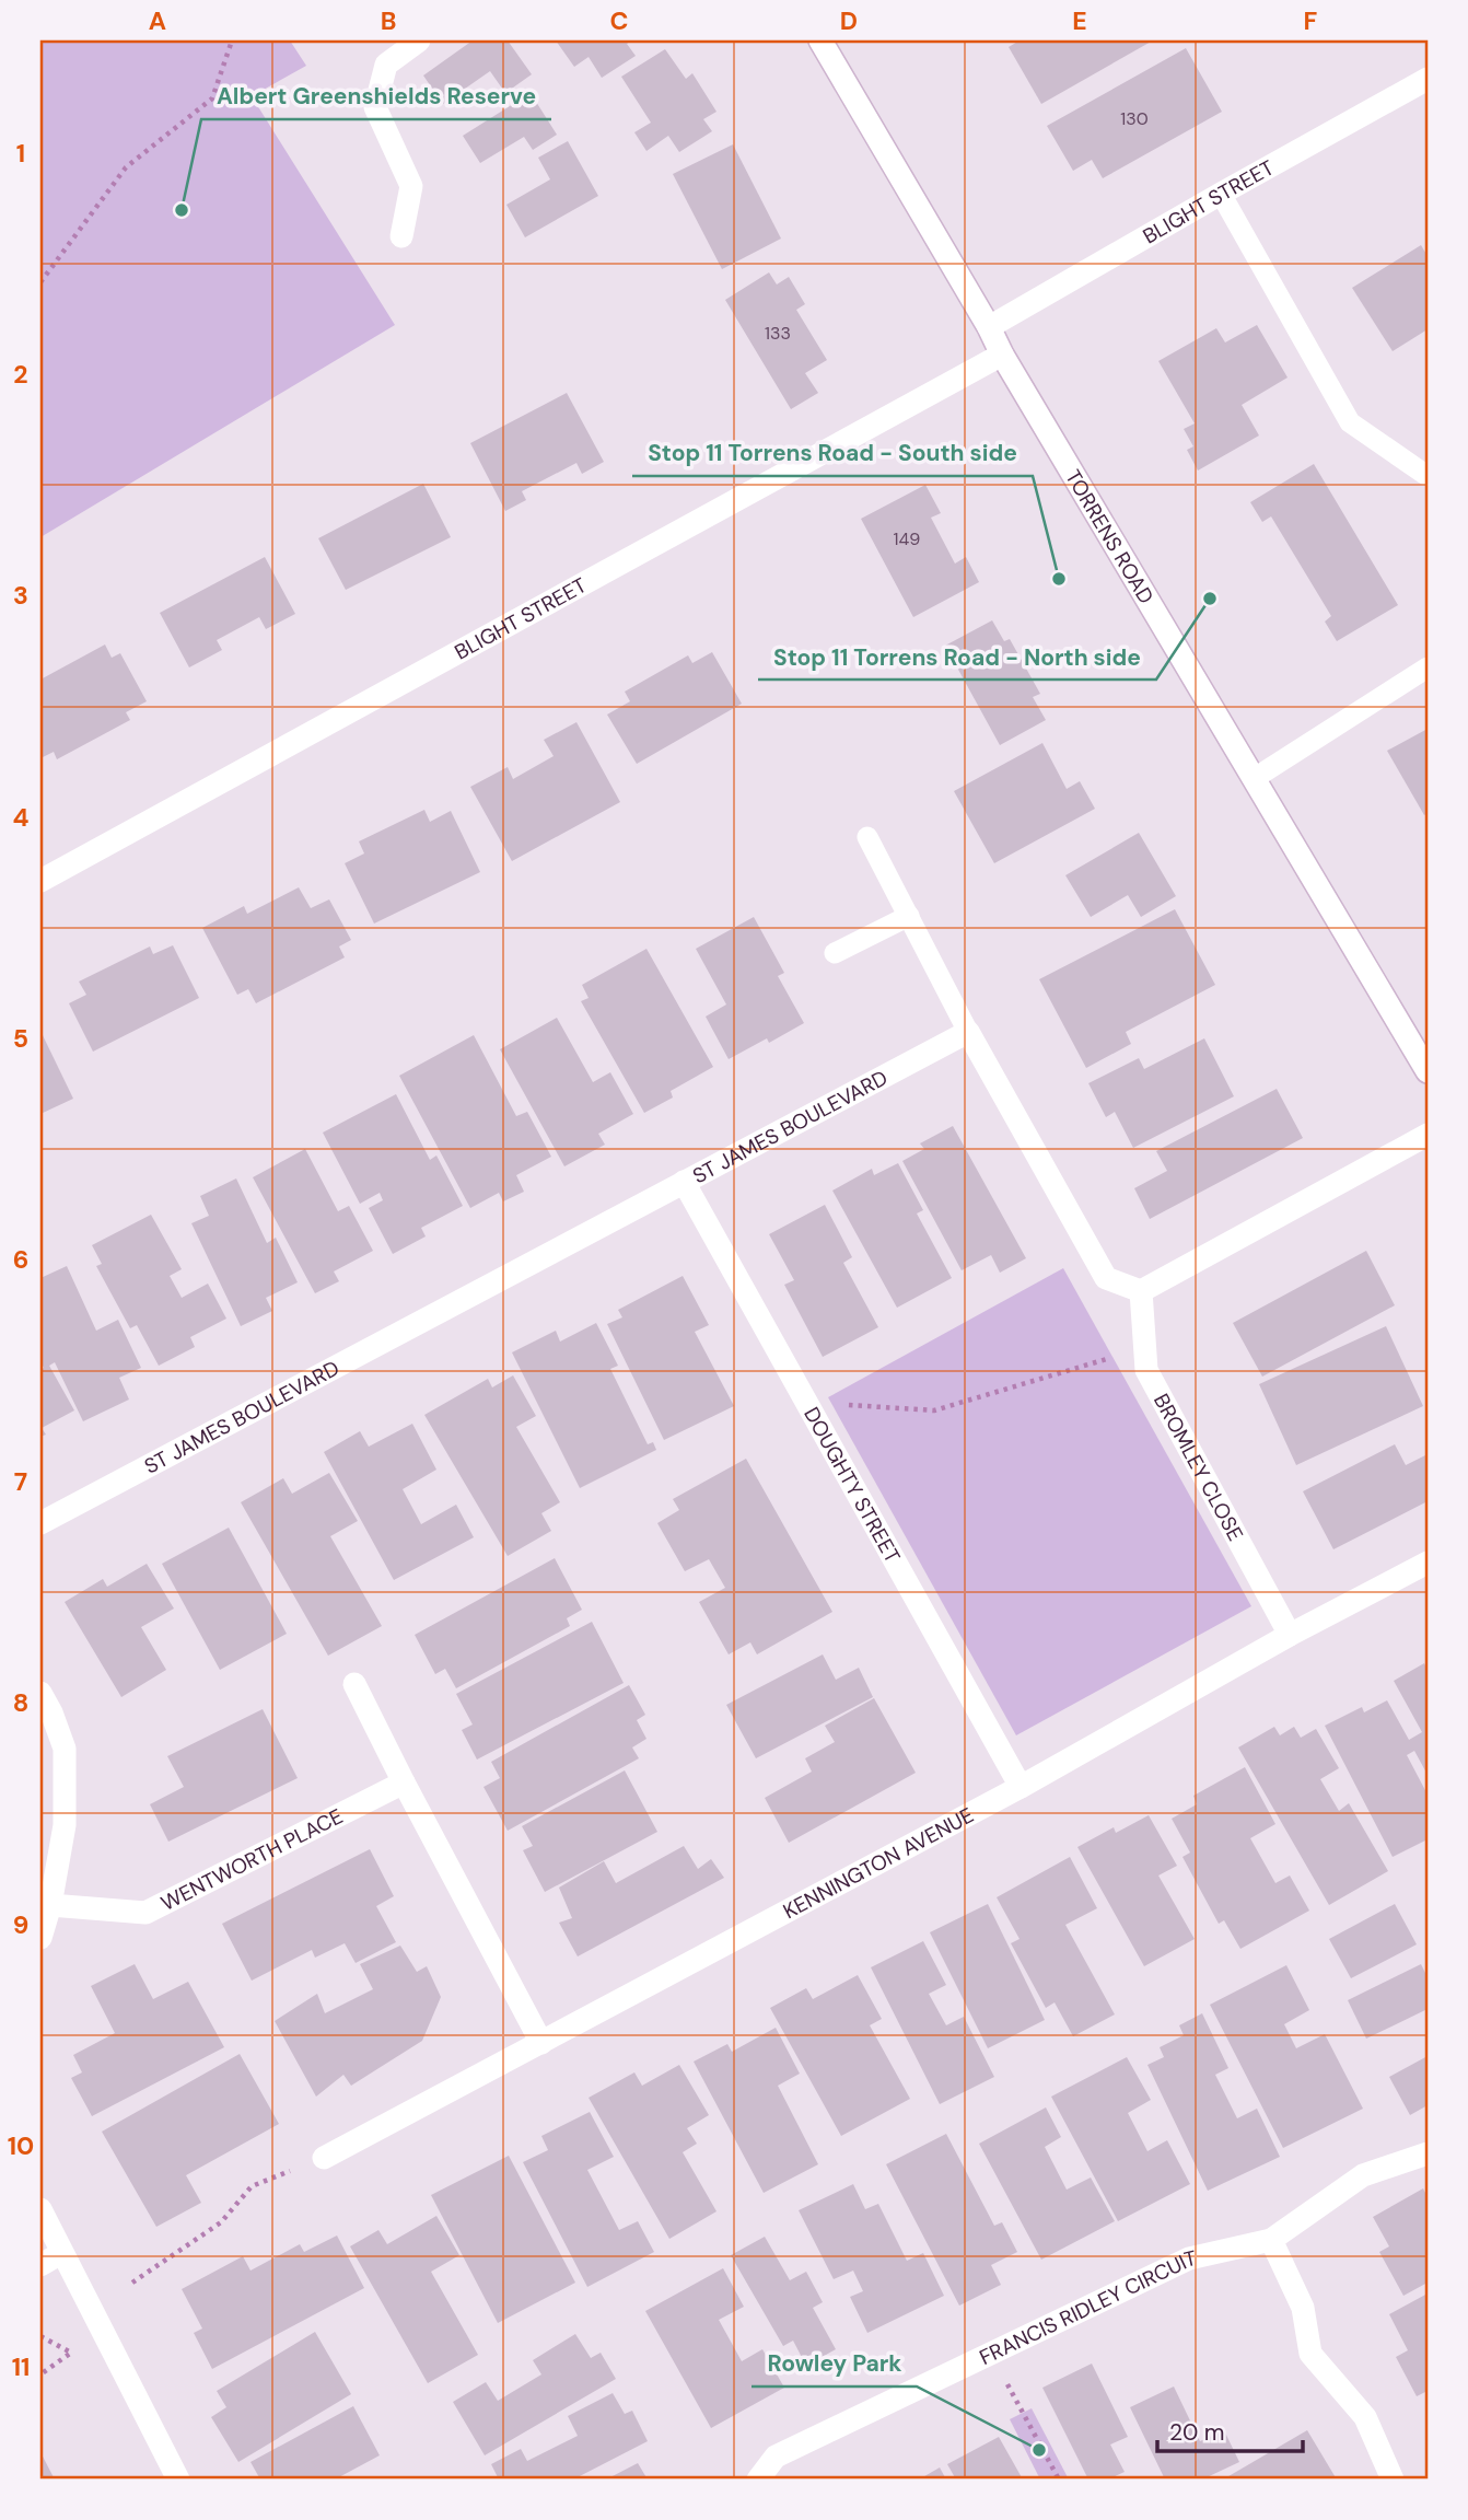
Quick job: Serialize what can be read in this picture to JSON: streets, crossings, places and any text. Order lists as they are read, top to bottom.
{
  "streets": {
    "street": [
      "BLIGHT STREET",
      "TORRENS ROAD",
      "ST JAMES BOULEVARD",
      "BROMLEY CLOSE",
      "DOUGHTY STREET",
      "WENTWORTH PLACE",
      "KENNINGTON AVENUE",
      "FRANCIS RIDLEY CIRCUIT"
    ]
  },
  "crossings": [
    ["BLIGHT STREET", "TORRENS ROAD"],
    ["ST JAMES BOULEVARD", "DOUGHTY STREET"],
    ["BROMLEY CLOSE", "KENNINGTON AVENUE"],
    ["DOUGHTY STREET", "KENNINGTON AVENUE"]
  ],
  "places": [
    "Albert Greenshields Reserve",
    "Stop 11 Torrens Road - South side",
    "Stop 11 Torrens Road - North side",
    "Rowley Park"
  ],
  "house_numbers": ["130", "133", "149"],
  "scale_bar": "20 m",
  "grid": {
    "columns": [
      "A",
      "B",
      "C",
      "D",
      "E",
      "F"
    ],
    "rows": [
      "1",
      "2",
      "3",
      "4",
      "5",
      "6",
      "7",
      "8",
      "9",
      "10",
      "11"
    ]
  }
}
